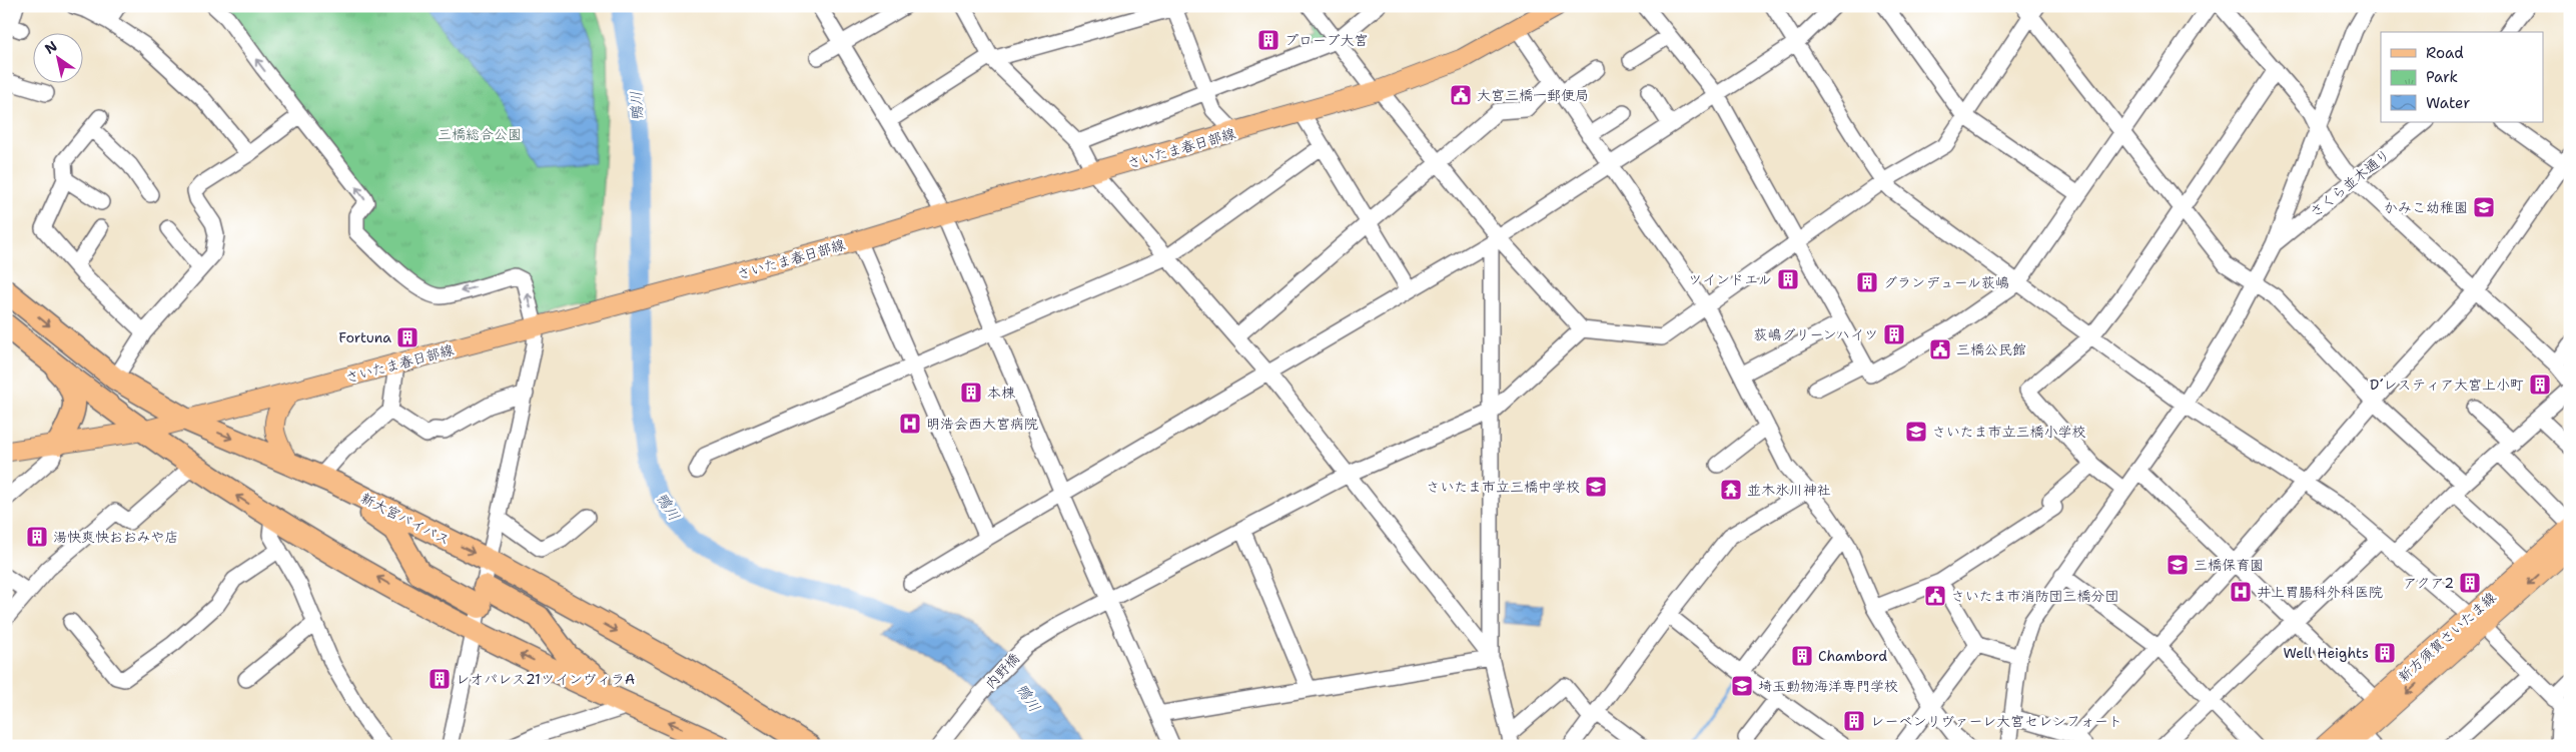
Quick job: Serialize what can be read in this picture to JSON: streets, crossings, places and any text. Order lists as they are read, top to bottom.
{
  "streets": {
    "highway": ["新大宮バイパス"],
    "main road": ["さいたま春日部線", "新方須賀さいたま線"],
    "street": ["さくら並木通り", "内野橋"]
  },
  "crossings": [
    ["さいたま春日部線", "新大宮バイパス"]
  ],
  "water": ["鴨川"],
  "parks": ["三橋総合公園"],
  "places": {
    "building": [
      "プローブ大宮",
      "ツインドエル",
      "グランデュール荻嶋",
      "荻嶋グリーンハイツ",
      "Fortuna",
      "D´レスティア大宮上小町",
      "本棟",
      "湯快爽快おおみや店",
      "アクア2",
      "Well Heights",
      "Chambord",
      "レオパレス21ツインヴィラA",
      "レーベンリヴァーレ大宮セレンフォート"
    ],
    "public building": ["大宮三橋一郵便局", "三橋公民館", "さいたま市消防団三橋分団"],
    "school or university": [
      "かみこ幼稚園",
      "さいたま市立三橋小学校",
      "さいたま市立三橋中学校",
      "三橋保育園",
      "埼玉動物海洋専門学校"
    ],
    "hospital": ["明浩会西大宮病院", "井上胃腸科外科医院"],
    "temple": ["並木氷川神社"]
  },
  "legend": ["Road", "Park", "Water"],
  "north": "top left"
}
